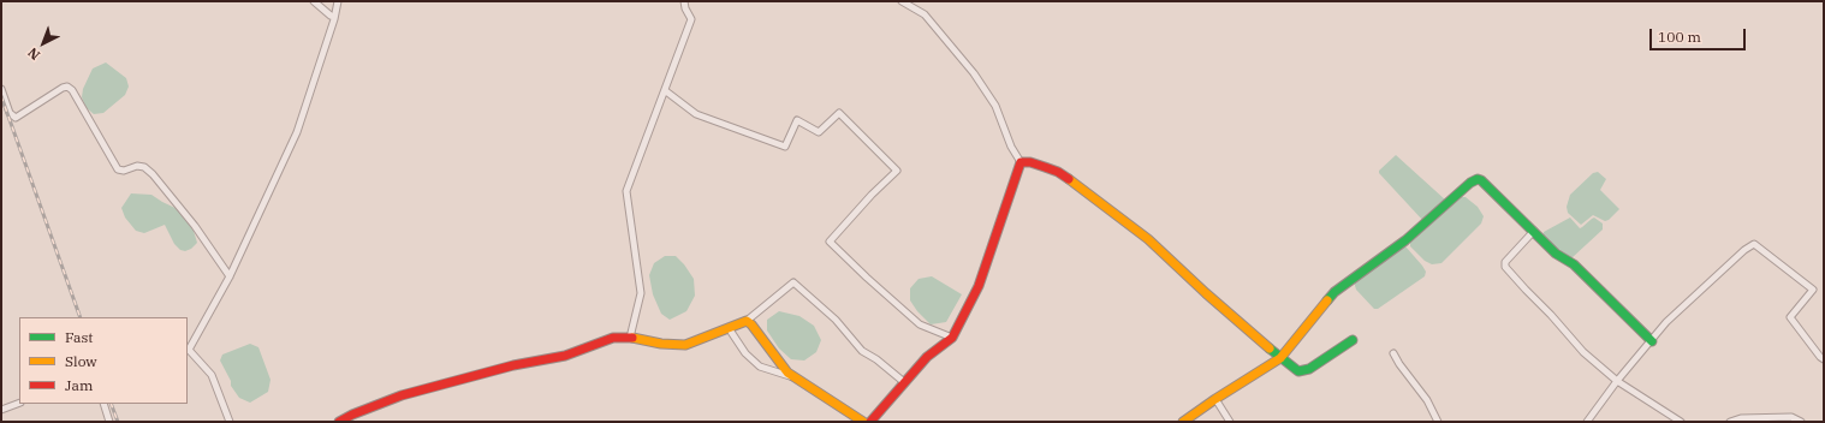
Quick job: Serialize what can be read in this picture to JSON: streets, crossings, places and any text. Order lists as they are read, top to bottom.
{
  "legend": ["Fast", "Slow", "Jam"],
  "scale_bar": "100 m",
  "north": "bottom left"
}
